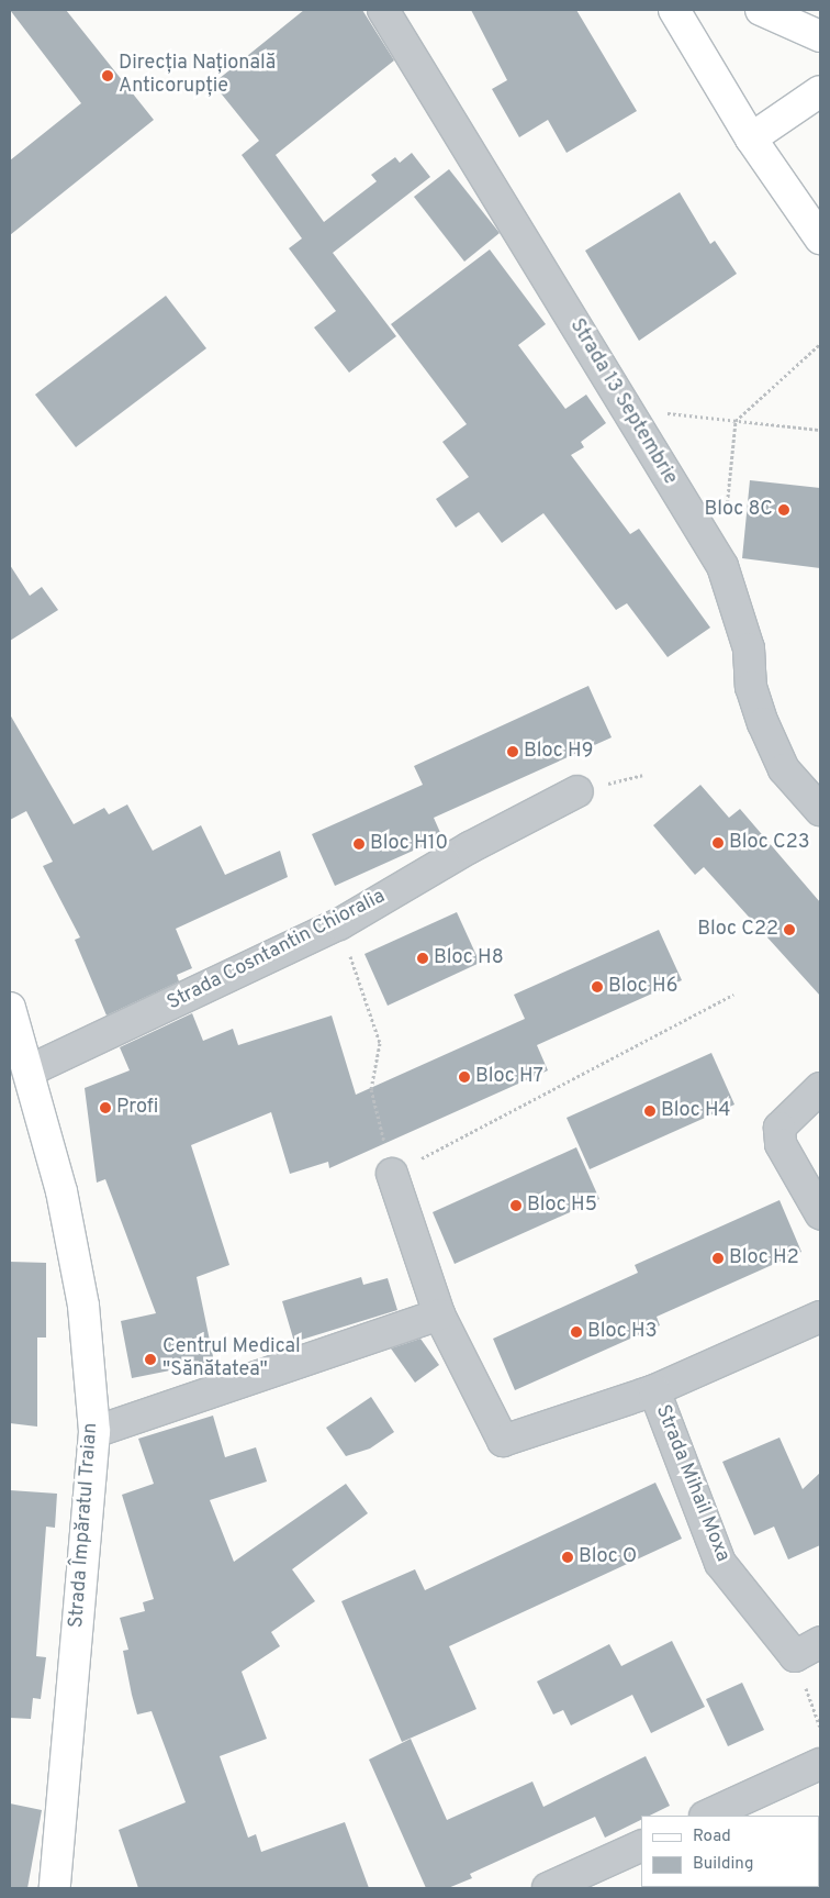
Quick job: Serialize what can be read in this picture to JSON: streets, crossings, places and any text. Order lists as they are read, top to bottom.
{
  "streets": {
    "street": [
      "Strada 13 Septembrie",
      "Strada Cosntantin Chioralia",
      "Strada Mihail Moxa",
      "Strada Împăratul Traian"
    ]
  },
  "crossings": [
    ["Strada Cosntantin Chioralia", "Strada Împăratul Traian"]
  ],
  "places": [
    "Direcția Națională Anticorupție",
    "Bloc 8C",
    "Bloc H9",
    "Bloc C23",
    "Bloc H10",
    "Bloc C22",
    "Bloc H8",
    "Bloc H6",
    "Bloc H7",
    "Profi",
    "Bloc H4",
    "Bloc H5",
    "Bloc H2",
    "Bloc H3",
    "Centrul Medical \"Sănătatea\"",
    "Bloc O"
  ],
  "legend": ["Road", "Building"]
}
